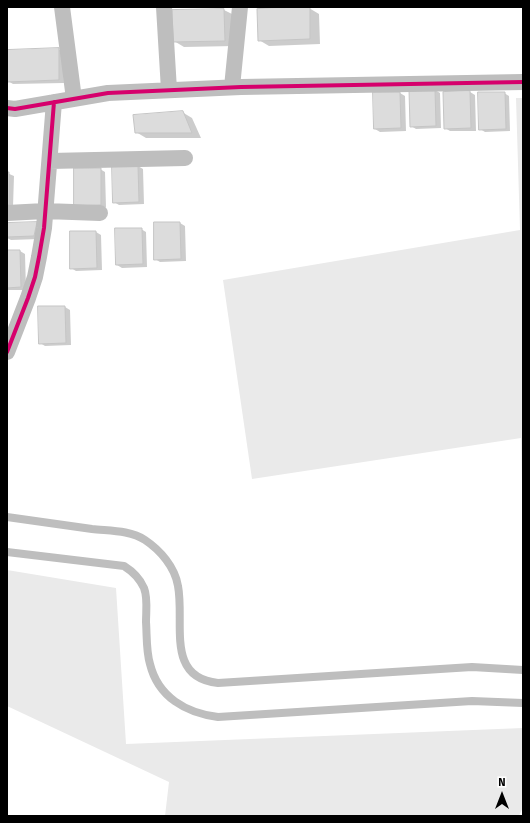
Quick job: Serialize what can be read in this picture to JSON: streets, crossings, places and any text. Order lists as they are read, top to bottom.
{
  "north": "top"
}
